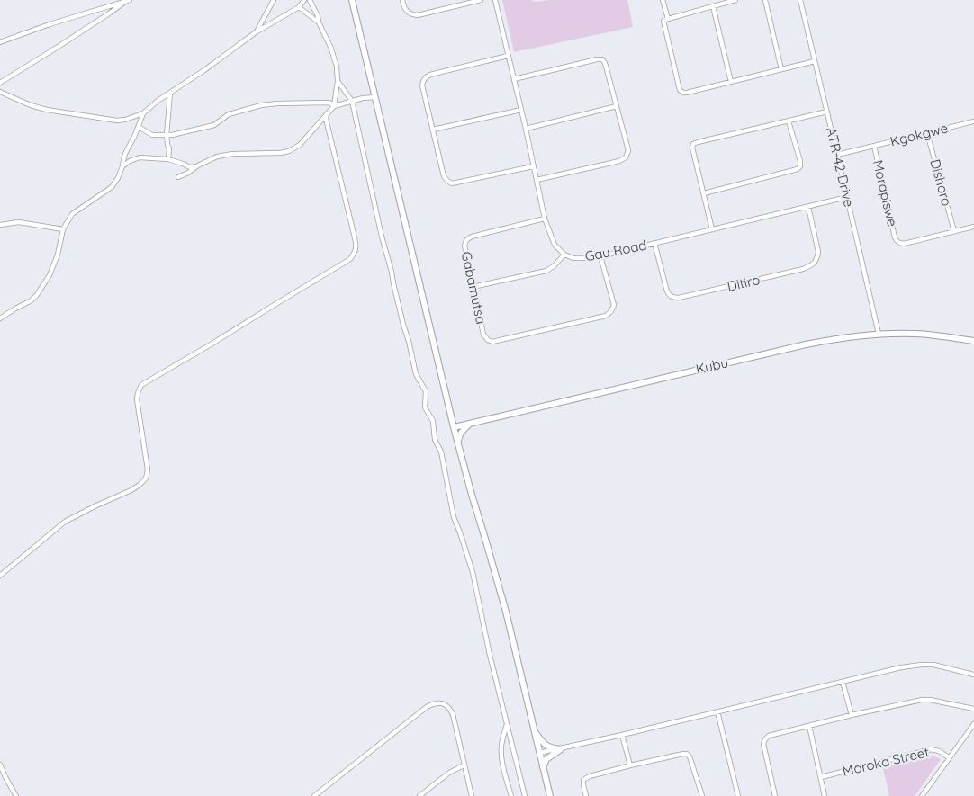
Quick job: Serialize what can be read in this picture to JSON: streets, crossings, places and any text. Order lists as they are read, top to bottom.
{
  "streets": {
    "main road": ["Kubu"],
    "street": [
      "Kgokgwe",
      "ATR-42 Drive",
      "Dishoro",
      "Morapiswe",
      "Gau Road",
      "Ditiro",
      "Gabamutsa",
      "Moroka Street"
    ]
  },
  "crossings": [
    ["Kgokgwe", "ATR-42 Drive"],
    ["Kgokgwe", "Dishoro"],
    ["Kgokgwe", "Morapiswe"],
    ["ATR-42 Drive", "Gau Road"],
    ["ATR-42 Drive", "Kubu"],
    ["Dishoro", "Morapiswe"],
    ["Gau Road", "Ditiro"],
    ["Gau Road", "Gabamutsa"]
  ]
}
